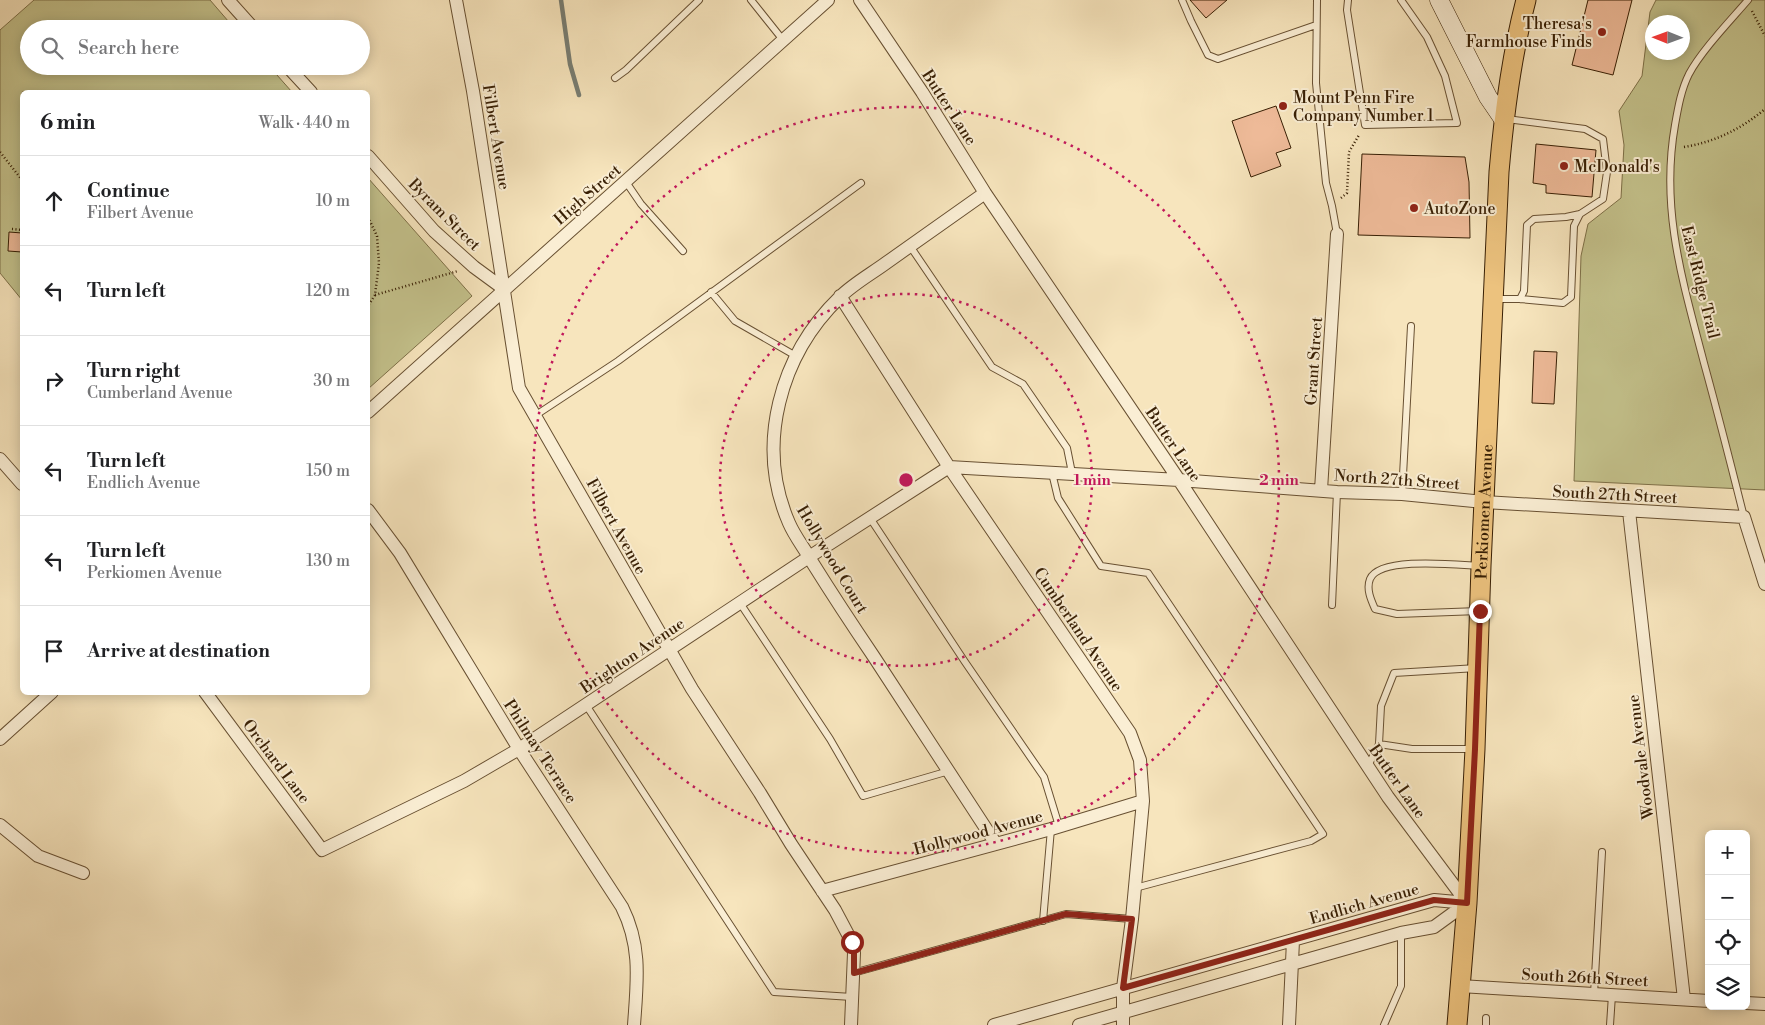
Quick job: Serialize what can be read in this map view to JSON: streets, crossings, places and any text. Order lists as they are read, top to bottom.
{
  "streets": {
    "main road": ["Perkiomen Avenue"],
    "street": [
      "Butter Lane",
      "Filbert Avenue",
      "High Street",
      "Byram Street",
      "Grant Street",
      "North 27th Street",
      "South 27th Street",
      "Hollywood Court",
      "Cumberland Avenue",
      "Brighton Avenue",
      "Philmay Terrace",
      "Woodvale Avenue",
      "Orchard Lane",
      "Hollywood Avenue",
      "Endlich Avenue",
      "South 26th Street"
    ]
  },
  "crossings": [
    ["Butter Lane", "North 27th Street"],
    ["Butter Lane", "Perkiomen Avenue"],
    ["Butter Lane", "Hollywood Court"],
    ["Butter Lane", "Endlich Avenue"],
    ["Filbert Avenue", "High Street"],
    ["Filbert Avenue", "Byram Street"],
    ["Filbert Avenue", "Brighton Avenue"],
    ["Filbert Avenue", "Hollywood Avenue"],
    ["High Street", "Byram Street"],
    ["Grant Street", "North 27th Street"],
    ["North 27th Street", "South 27th Street"],
    ["North 27th Street", "Perkiomen Avenue"],
    ["North 27th Street", "Cumberland Avenue"],
    ["North 27th Street", "Brighton Avenue"],
    ["South 27th Street", "Perkiomen Avenue"],
    ["South 27th Street", "Woodvale Avenue"],
    ["Perkiomen Avenue", "Endlich Avenue"],
    ["Perkiomen Avenue", "South 26th Street"],
    ["Hollywood Court", "Cumberland Avenue"],
    ["Hollywood Court", "Brighton Avenue"],
    ["Hollywood Court", "Hollywood Avenue"],
    ["Cumberland Avenue", "Brighton Avenue"],
    ["Cumberland Avenue", "Hollywood Avenue"],
    ["Cumberland Avenue", "Endlich Avenue"],
    ["Brighton Avenue", "Philmay Terrace"],
    ["Brighton Avenue", "Orchard Lane"],
    ["Woodvale Avenue", "South 26th Street"]
  ],
  "places": [
    "Theresa's Farmhouse Finds",
    "Mount Penn Fire Company Number 1",
    "McDonald's",
    "AutoZone"
  ],
  "north": "left",
  "page": {
    "search": "Search here",
    "heading": ["6 min", "Walk · 440 m"],
    "list": [
      ["Continue", "Filbert Avenue", "10 m"],
      ["Turn left", "120 m"],
      ["Turn right", "Cumberland Avenue", "30 m"],
      ["Turn left", "Endlich Avenue", "150 m"],
      ["Turn left", "Perkiomen Avenue", "130 m"],
      "Arrive at destination"
    ],
    "map_buttons": ["+", "−"]
  },
  "rings": ["1 min", "2 min"]
}
